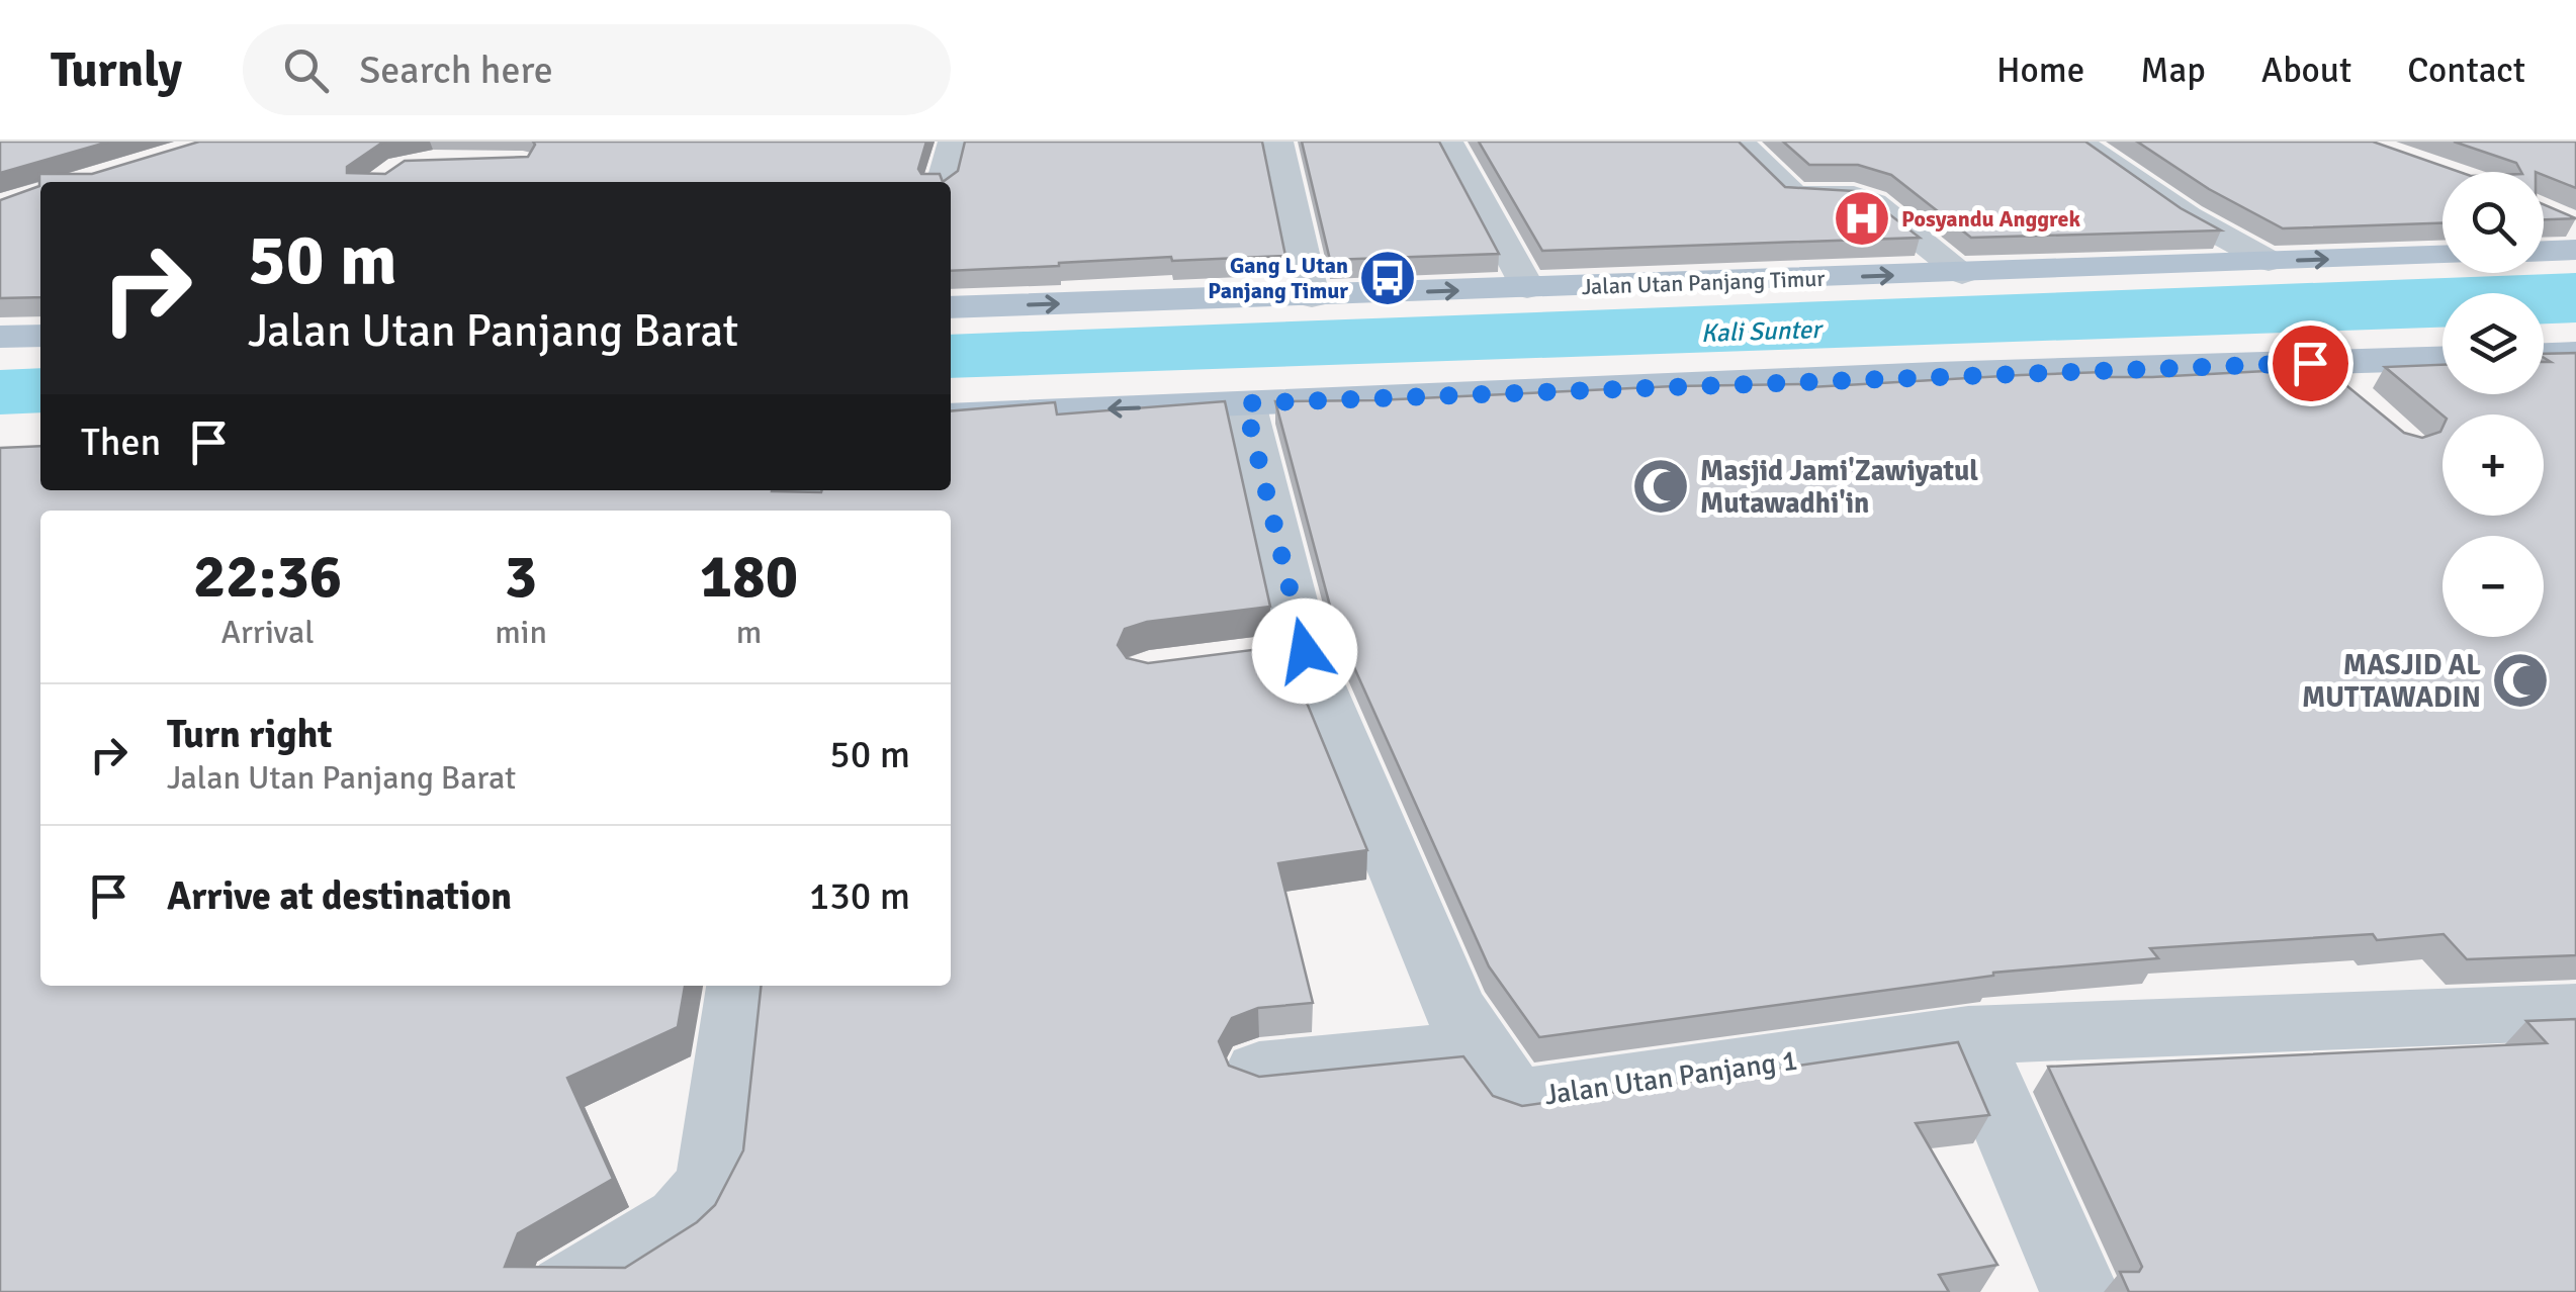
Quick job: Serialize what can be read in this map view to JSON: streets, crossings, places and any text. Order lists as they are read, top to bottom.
{
  "streets": {
    "main road": ["Jalan Utan Panjang Timur"],
    "street": ["Jalan Utan Panjang 1"]
  },
  "water": ["Kali Sunter"],
  "places": {
    "hospital": ["Posyandu Anggrek"],
    "bus stop": ["Gang L Utan Panjang Timur"],
    "mosque": ["Masjid Jami'Zawiyatul Mutawadhi'in", "MASJID AL MUTTAWADIN"]
  },
  "page": {
    "header": "Turnly",
    "search": "Search here",
    "nav": [
      "Home",
      "Map",
      "About",
      "Contact"
    ],
    "map_buttons": ["+", "−"],
    "turn": ["50 m", "Jalan Utan Panjang Barat"],
    "then": "Then",
    "eta": [
      "22:36",
      "Arrival",
      "3",
      "min",
      "180",
      "m"
    ],
    "list": [
      {
        "name": "Turn right",
        "note": "Jalan Utan Panjang Barat",
        "value": "50 m"
      },
      {
        "name": "Arrive at destination",
        "value": "130 m"
      }
    ]
  }
}
